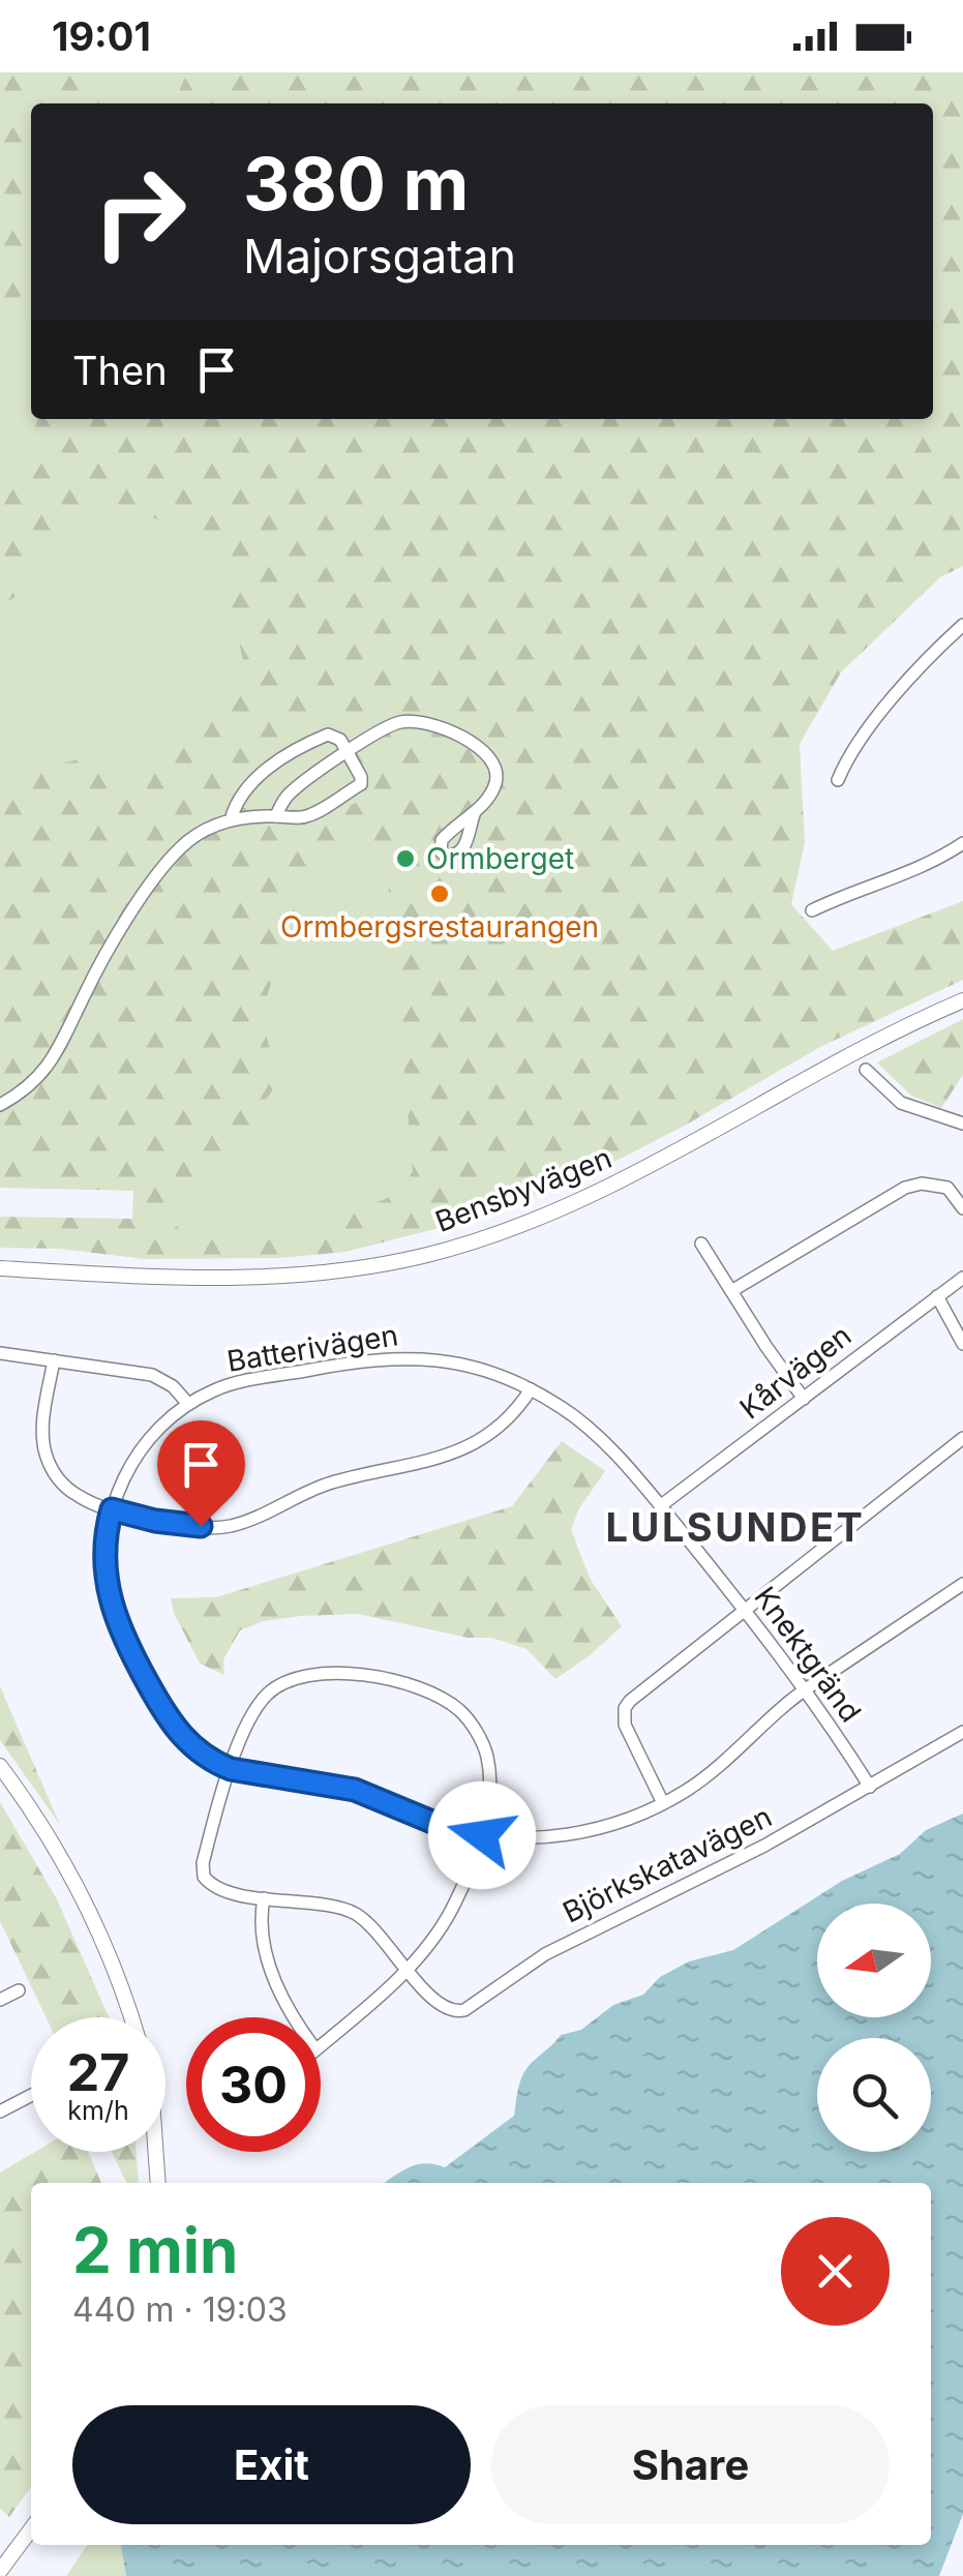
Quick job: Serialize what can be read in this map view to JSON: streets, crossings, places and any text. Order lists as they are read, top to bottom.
{
  "streets": {
    "main road": ["Bensbyvägen"],
    "street": [
      "Batterivägen",
      "Kårvägen",
      "Knektgränd",
      "Björkskatavägen"
    ]
  },
  "crossings": [
    ["Batterivägen", "Kårvägen"],
    ["Batterivägen", "Knektgränd"],
    ["Batterivägen", "Björkskatavägen"],
    ["Kårvägen", "Knektgränd"],
    ["Knektgränd", "Björkskatavägen"]
  ],
  "districts": ["LULSUNDET"],
  "places": ["Ormberget", "Ormbergsrestaurangen"],
  "north": "left",
  "page": {
    "status": "19:01",
    "turn": ["380 m", "Majorsgatan"],
    "then": "Then",
    "speed": "27 km/h",
    "limit": "30",
    "heading": ["2 min", "440 m · 19:03"],
    "buttons": ["Exit", "Share"]
  }
}
